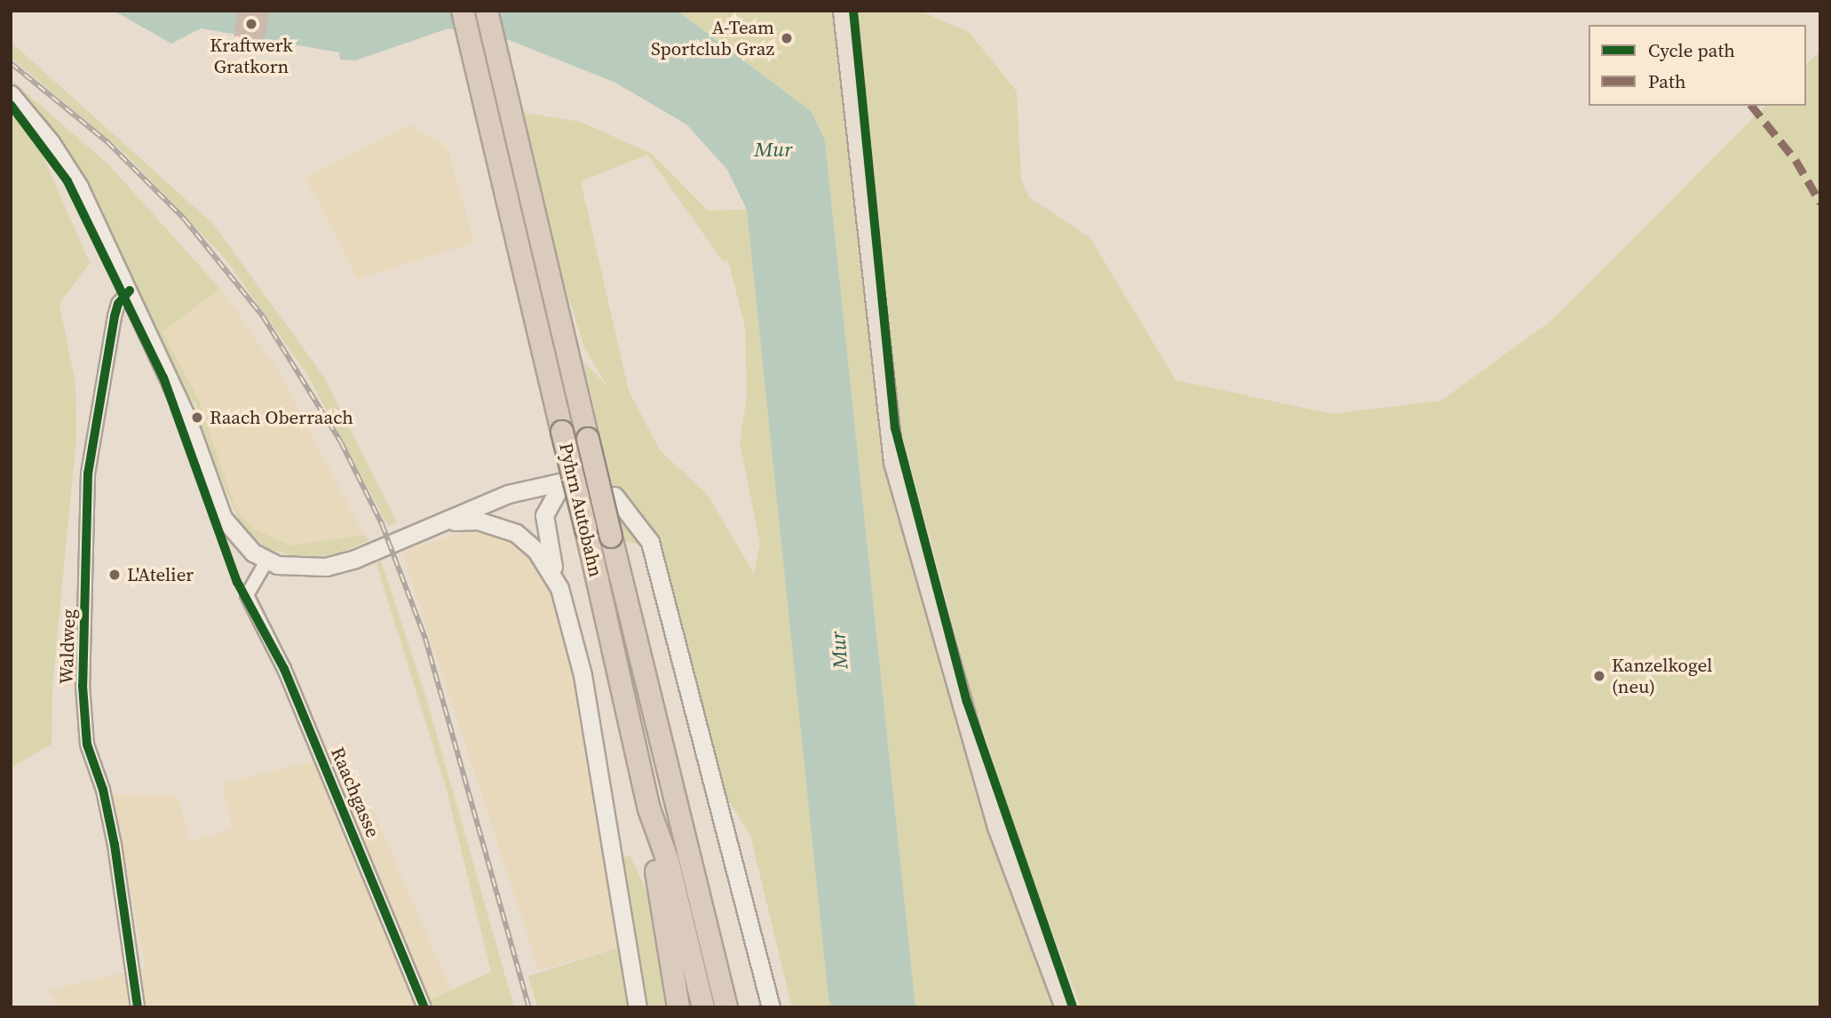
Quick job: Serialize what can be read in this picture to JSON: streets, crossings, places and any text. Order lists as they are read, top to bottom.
{
  "streets": {
    "highway": ["Pyhrn Autobahn"],
    "street": ["Waldweg", "Raachgasse"]
  },
  "water": ["Mur"],
  "places": [
    "Kraftwerk Gratkorn",
    "A-Team Sportclub Graz",
    "Raach Oberraach",
    "L'Atelier",
    "Kanzelkogel (neu)"
  ],
  "legend": ["Cycle path", "Path"]
}
